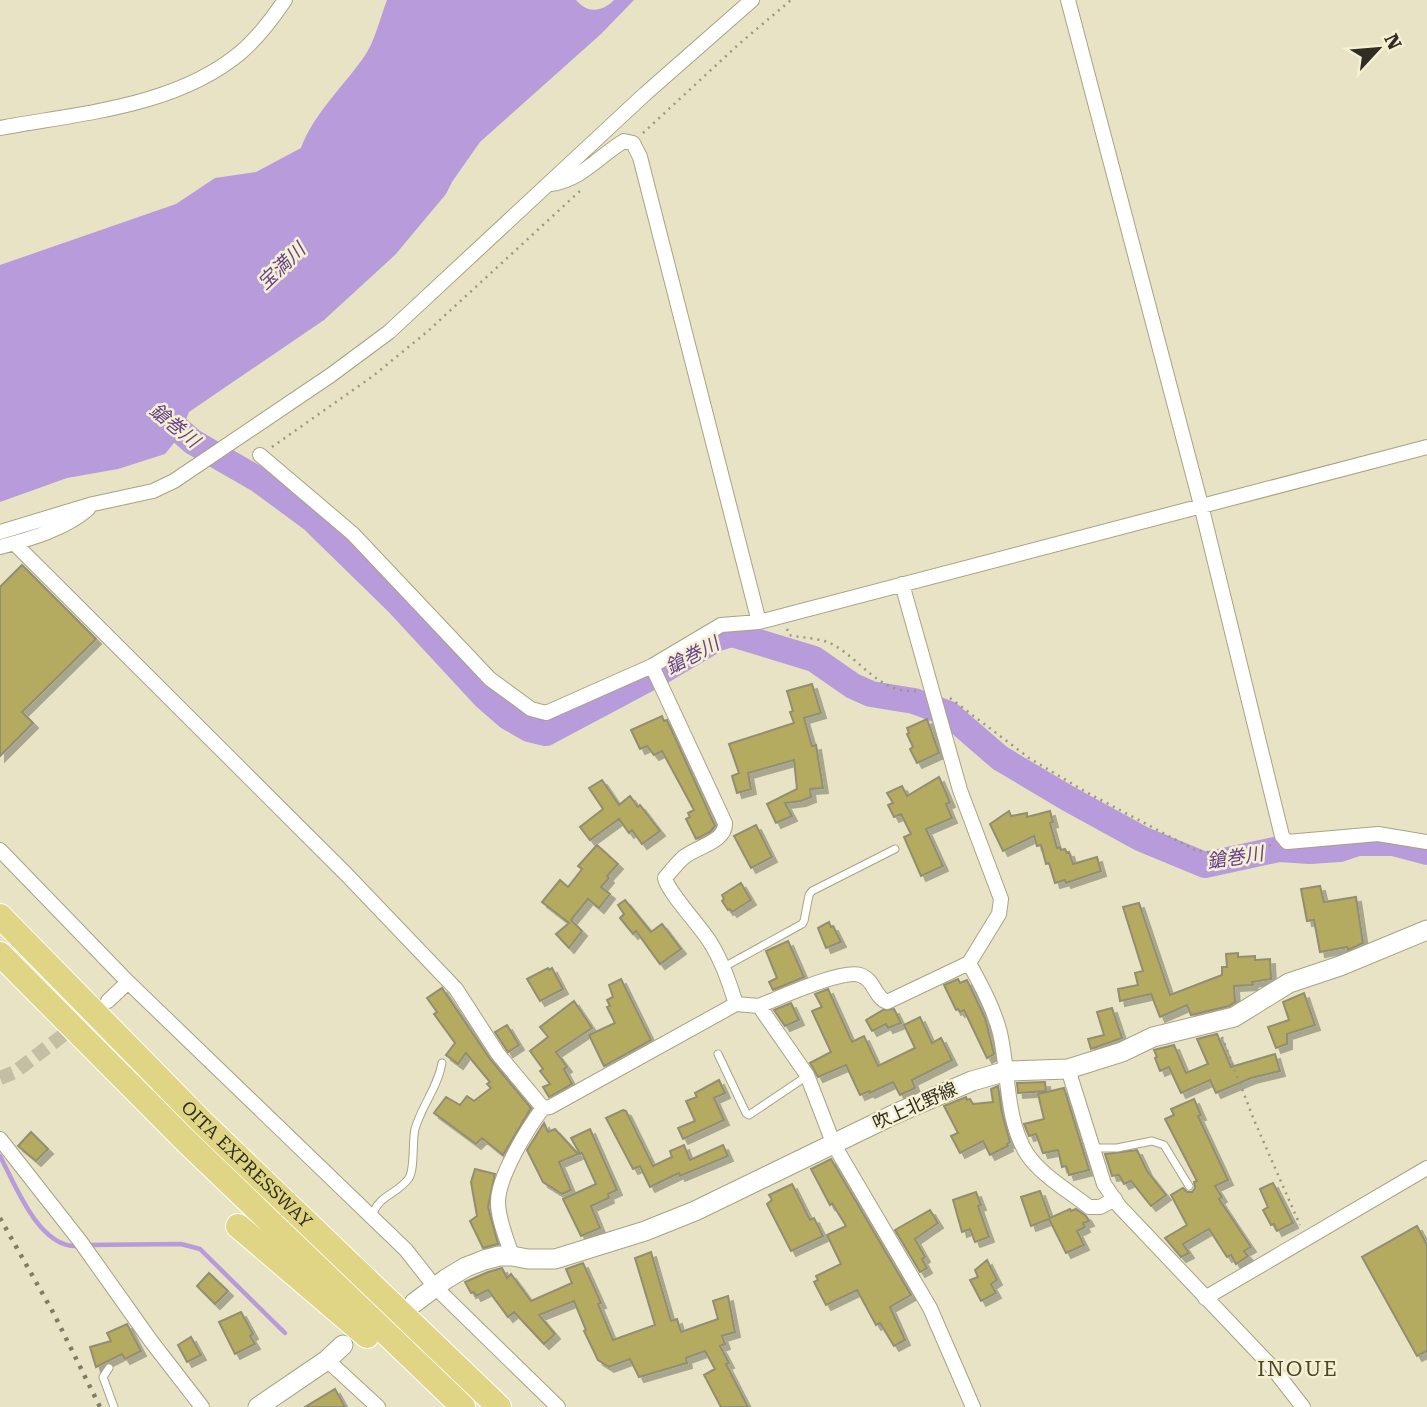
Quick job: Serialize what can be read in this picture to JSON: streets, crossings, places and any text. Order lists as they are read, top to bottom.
{
  "streets": {
    "highway": ["OITA EXPRESSWAY"],
    "main road": ["吹上北野線"]
  },
  "districts": ["INOUE"],
  "water": ["宝満川", "鎗巻川"],
  "north": "top right"
}
